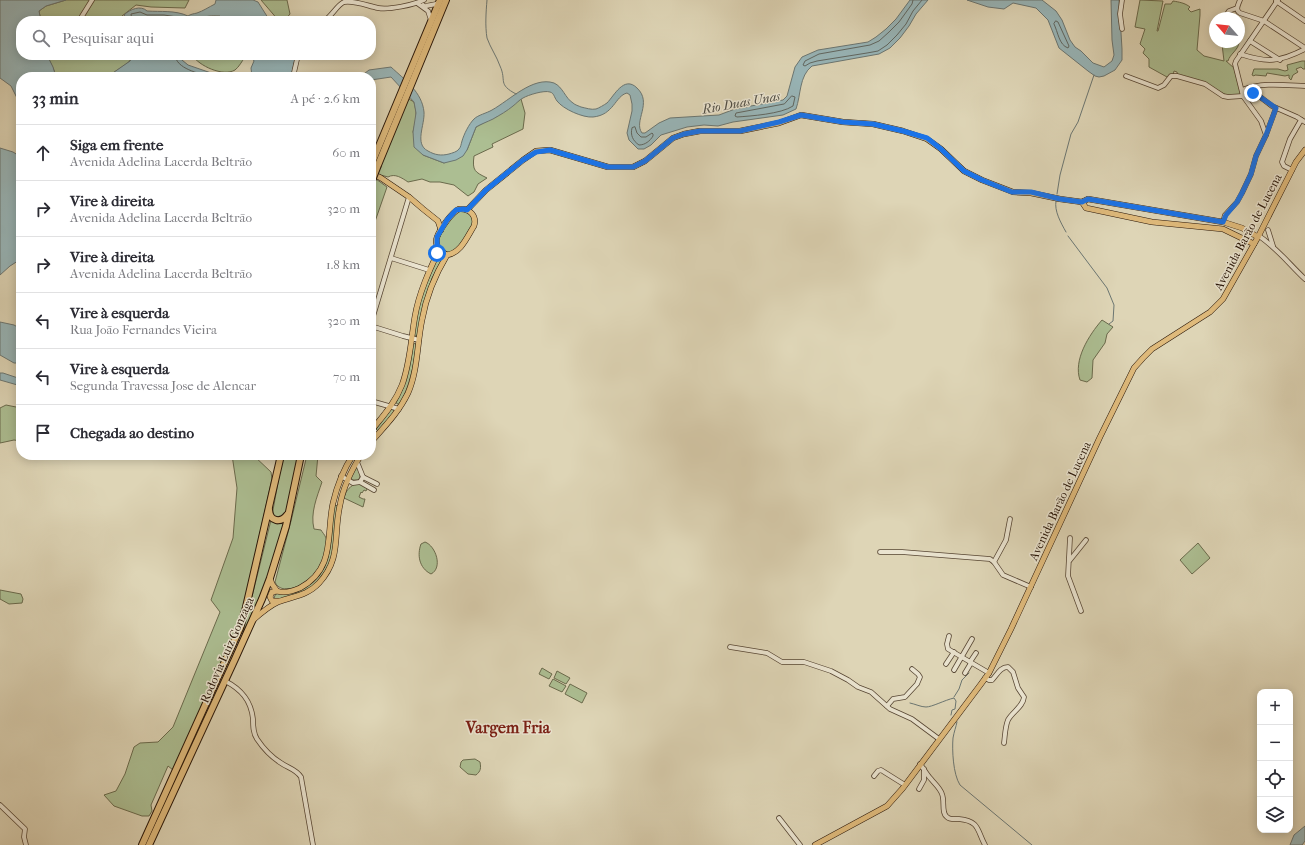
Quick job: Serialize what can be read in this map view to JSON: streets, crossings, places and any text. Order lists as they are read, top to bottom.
{
  "streets": {
    "highway": ["Rodovia Luiz Gonzaga"],
    "main road": ["Avenida Barão de Lucena"]
  },
  "districts": ["Vargem Fria"],
  "water": ["Rio Duas Unas"],
  "north": "top left",
  "page": {
    "search": "Pesquisar aqui",
    "heading": ["33 min", "A pé · 2.6 km"],
    "list": [
      ["Siga em frente", "Avenida Adelina Lacerda Beltrão", "60 m"],
      ["Vire à direita", "Avenida Adelina Lacerda Beltrão", "320 m"],
      ["Vire à direita", "Avenida Adelina Lacerda Beltrão", "1.8 km"],
      ["Vire à esquerda", "Rua João Fernandes Vieira", "320 m"],
      ["Vire à esquerda", "Segunda Travessa Jose de Alencar", "70 m"],
      "Chegada ao destino"
    ],
    "map_buttons": ["+", "−"]
  }
}
